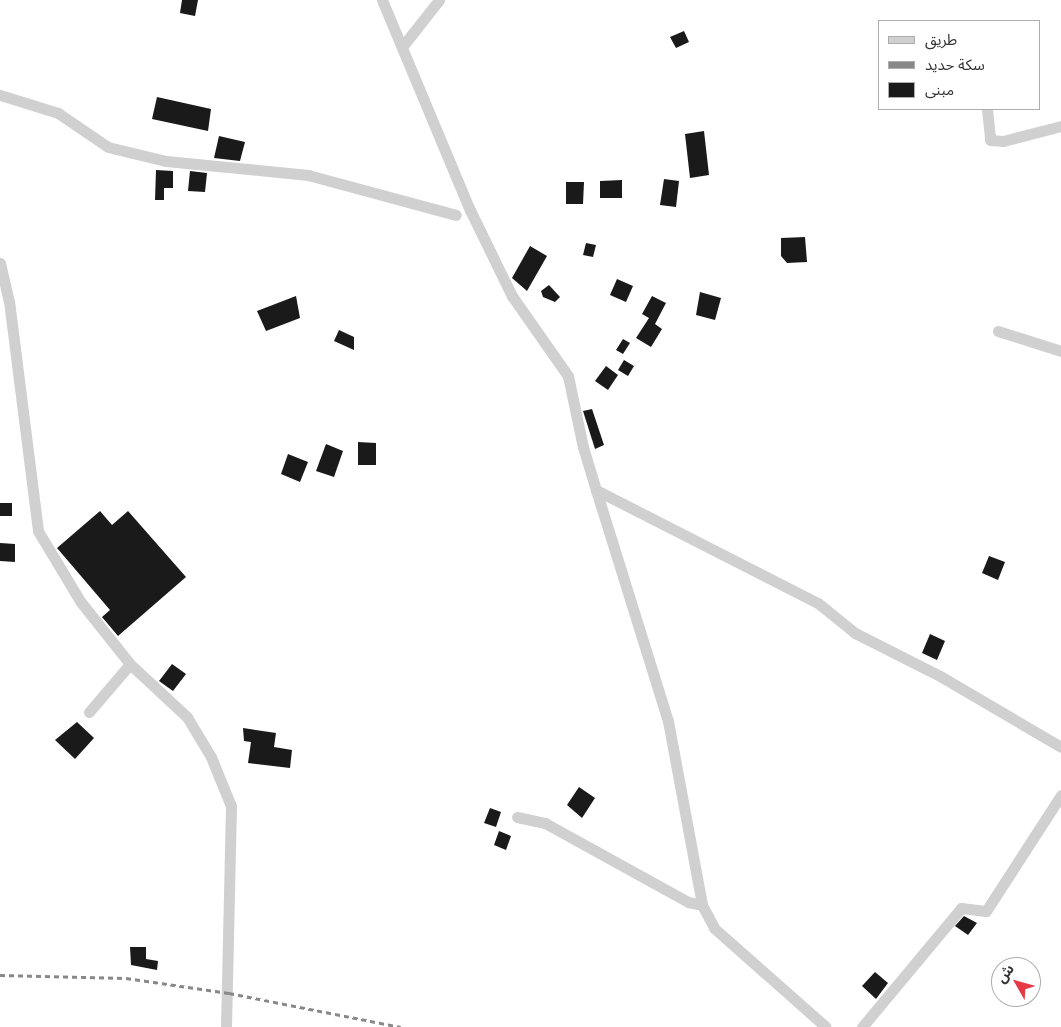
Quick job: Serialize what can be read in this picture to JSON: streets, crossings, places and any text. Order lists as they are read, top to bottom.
{
  "legend": ["طريق", "سكة حديد", "مبنى"],
  "north": "top left"
}
